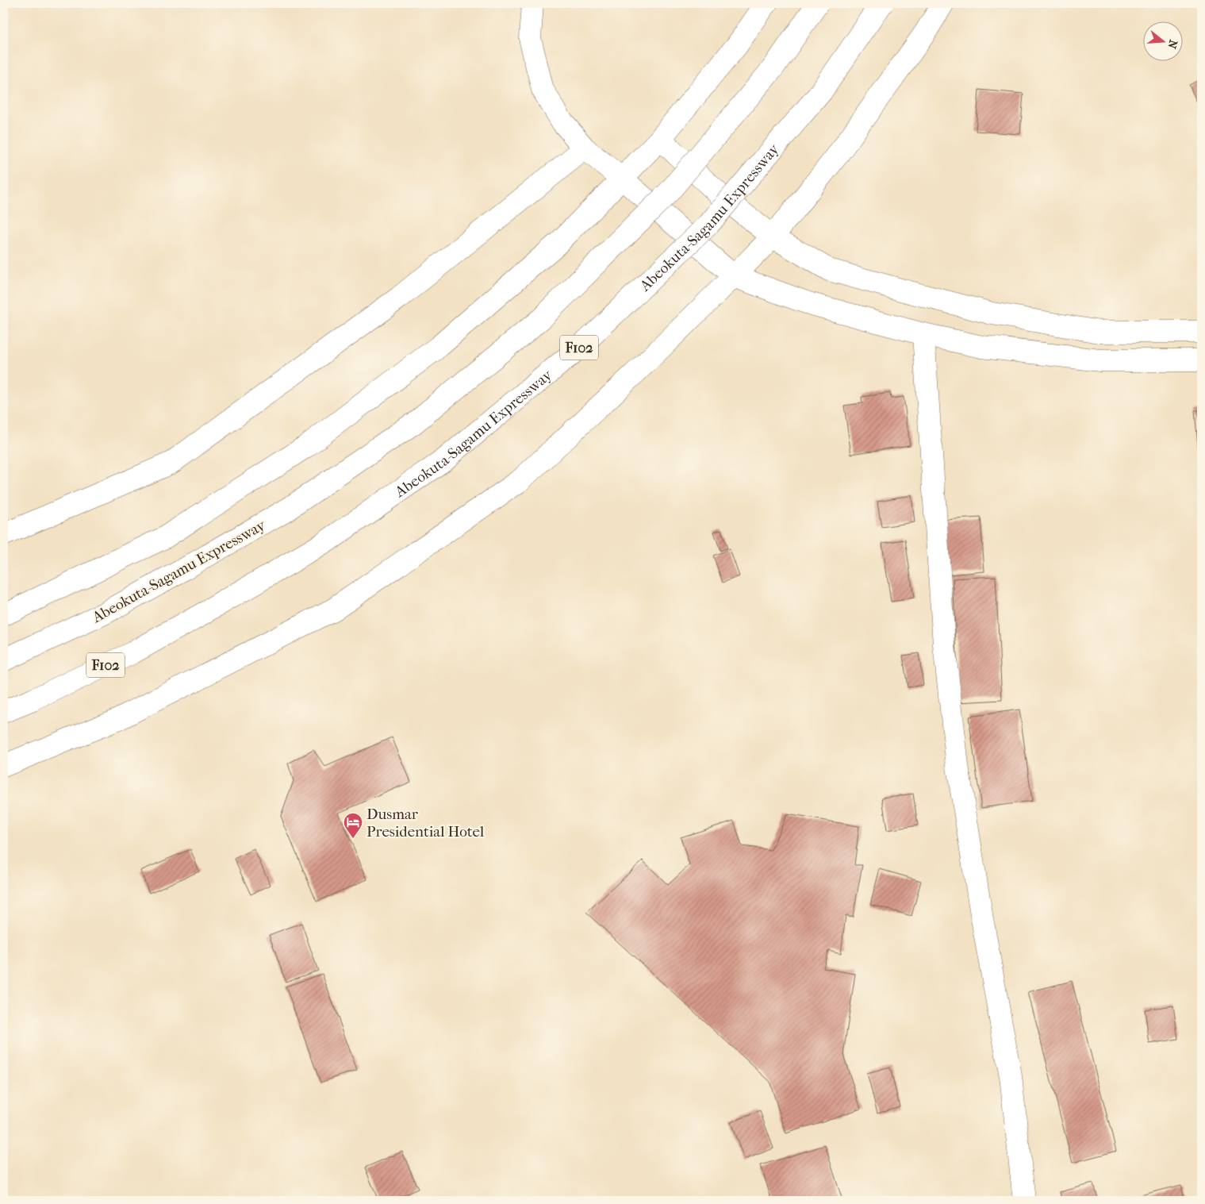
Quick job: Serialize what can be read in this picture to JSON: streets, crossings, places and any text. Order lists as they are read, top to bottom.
{
  "streets": {
    "main road": ["Abeokuta-Sagamu Expressway", "F102"]
  },
  "places": {
    "hotel": ["Dusmar Presidential Hotel"]
  },
  "north": "right"
}
